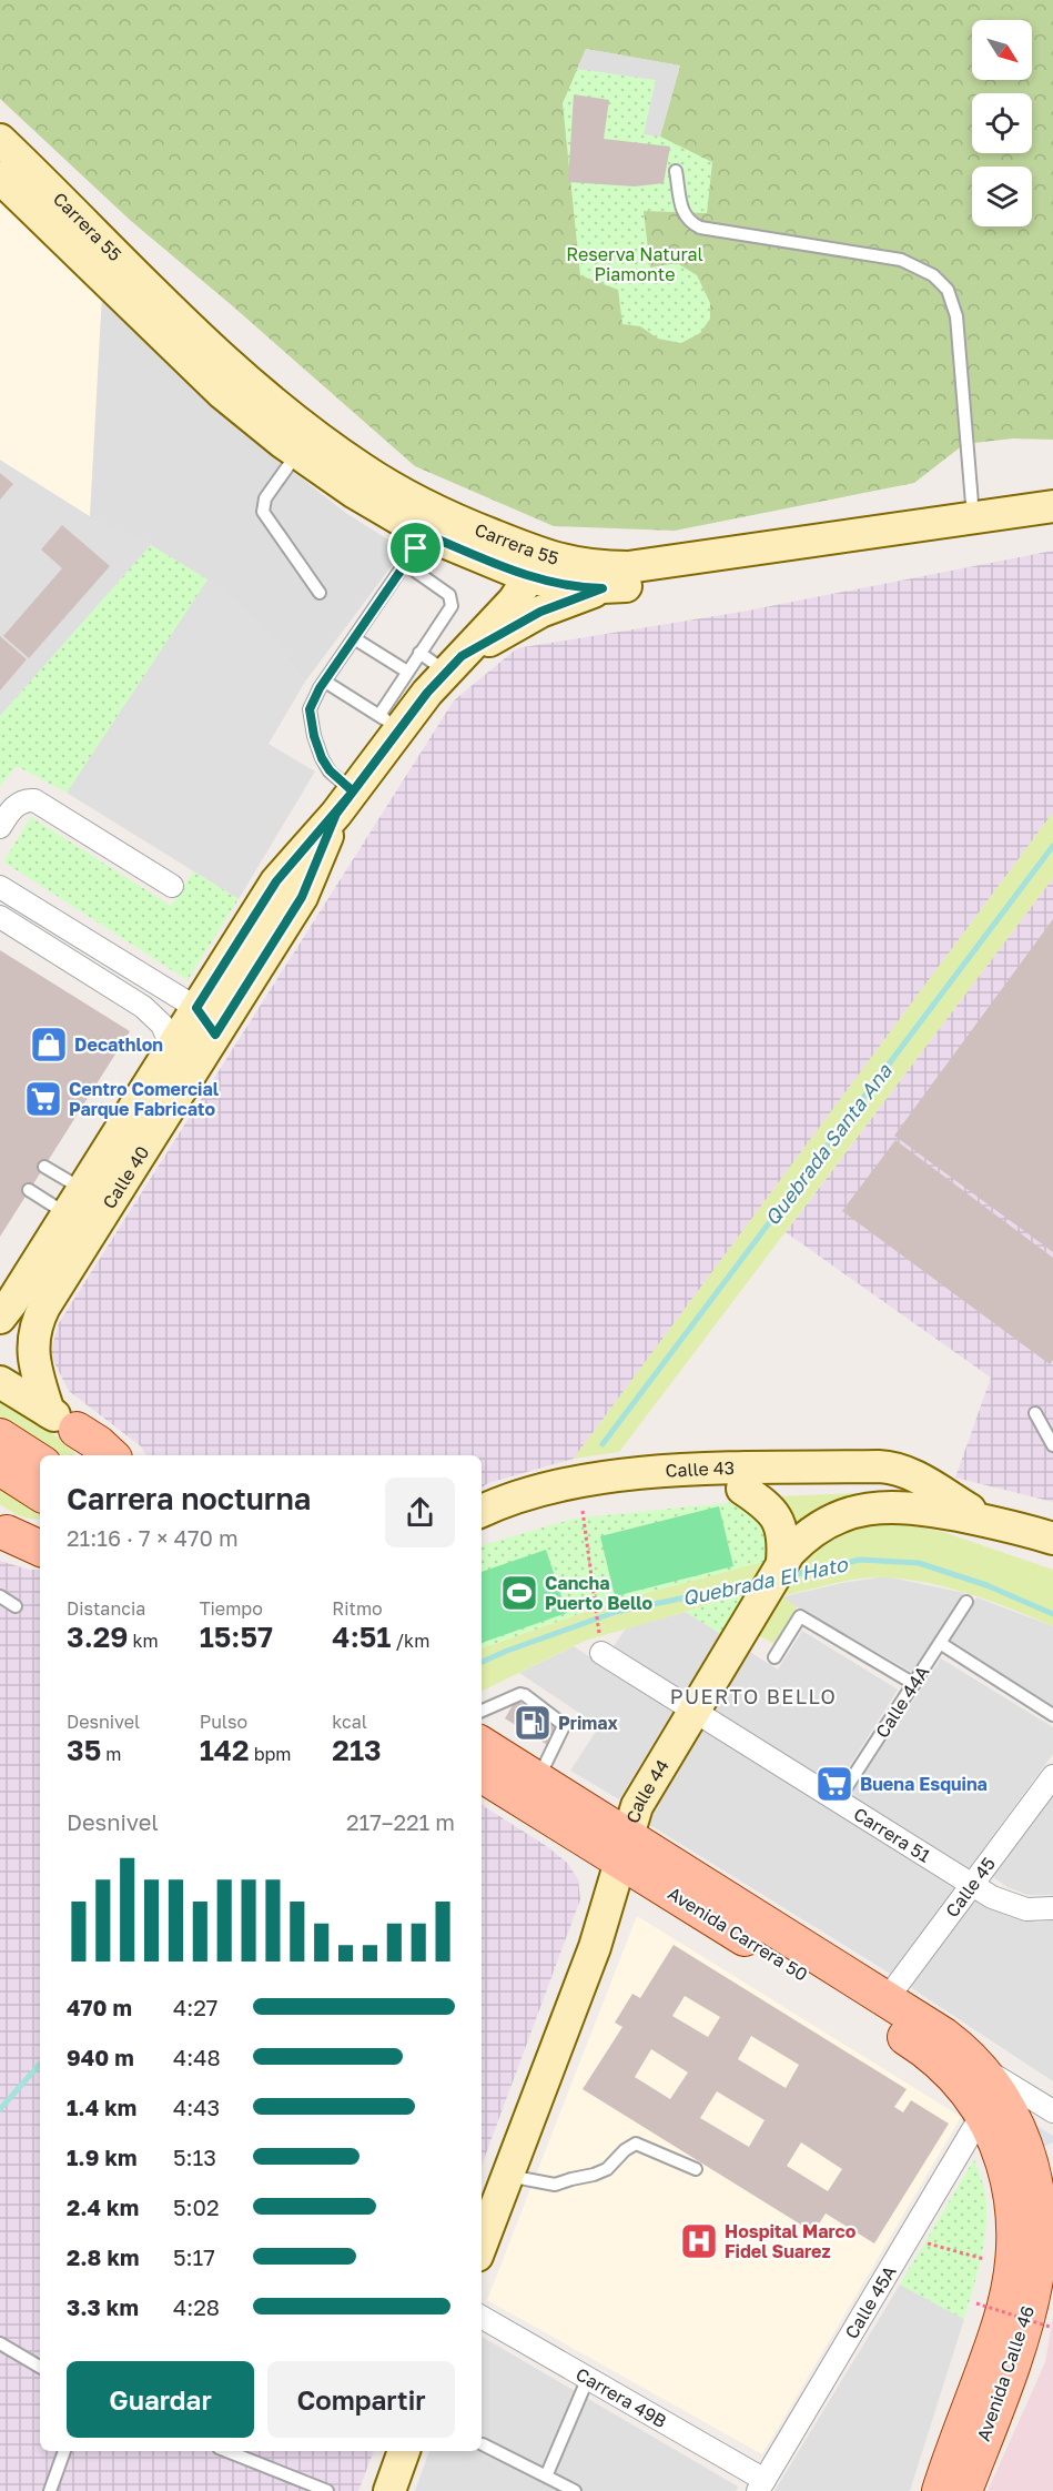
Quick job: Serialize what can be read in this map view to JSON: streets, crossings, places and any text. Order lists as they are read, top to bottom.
{
  "streets": {
    "main road": [
      "Carrera 55",
      "Calle 40",
      "Calle 43",
      "Calle 44",
      "Avenida Carrera 50",
      "Avenida Calle 46"
    ],
    "street": [
      "Carrera 51",
      "Calle 45",
      "Calle 45A",
      "Carrera 49B"
    ],
    "lane": ["Calle 44A"]
  },
  "crossings": [
    ["Carrera 55", "Calle 40"],
    ["Calle 43", "Calle 44"],
    ["Calle 44A", "Carrera 51"],
    ["Calle 44", "Carrera 51"],
    ["Calle 44", "Avenida Carrera 50"],
    ["Carrera 51", "Calle 45"],
    ["Calle 45", "Avenida Carrera 50"],
    ["Avenida Carrera 50", "Calle 45A"],
    ["Avenida Carrera 50", "Avenida Calle 46"],
    ["Calle 45A", "Avenida Calle 46"],
    ["Calle 45A", "Carrera 49B"]
  ],
  "districts": ["PUERTO BELLO"],
  "water": ["Quebrada Santa Ana", "Quebrada El Hato"],
  "parks": ["Reserva Natural Piamonte"],
  "places": {
    "shop": ["Decathlon"],
    "supermarket": ["Centro Comercial Parque Fabricato", "Buena Esquina"],
    "sports": ["Cancha Puerto Bello"],
    "fuel station": ["Primax"],
    "hospital": ["Hospital Marco Fidel Suarez"]
  },
  "north": "bottom right",
  "page": {
    "heading": ["Carrera nocturna", "21:16 · 7 × 470 m"],
    "stats": [
      ["Distancia", "3.29 km"],
      ["Tiempo", "15:57"],
      ["Ritmo", "4:51 /km"],
      ["Desnivel", "35 m"],
      ["Pulso", "142 bpm"],
      ["kcal", "213"]
    ],
    "chart": ["Desnivel", "217–221 m"],
    "list": [
      {
        "name": "470 m",
        "note": "4:27"
      },
      {
        "name": "940 m",
        "note": "4:48"
      },
      {
        "name": "1.4 km",
        "note": "4:43"
      },
      {
        "name": "1.9 km",
        "note": "5:13"
      },
      {
        "name": "2.4 km",
        "note": "5:02"
      },
      {
        "name": "2.8 km",
        "note": "5:17"
      },
      {
        "name": "3.3 km",
        "note": "4:28"
      }
    ],
    "buttons": ["Guardar", "Compartir"]
  }
}
